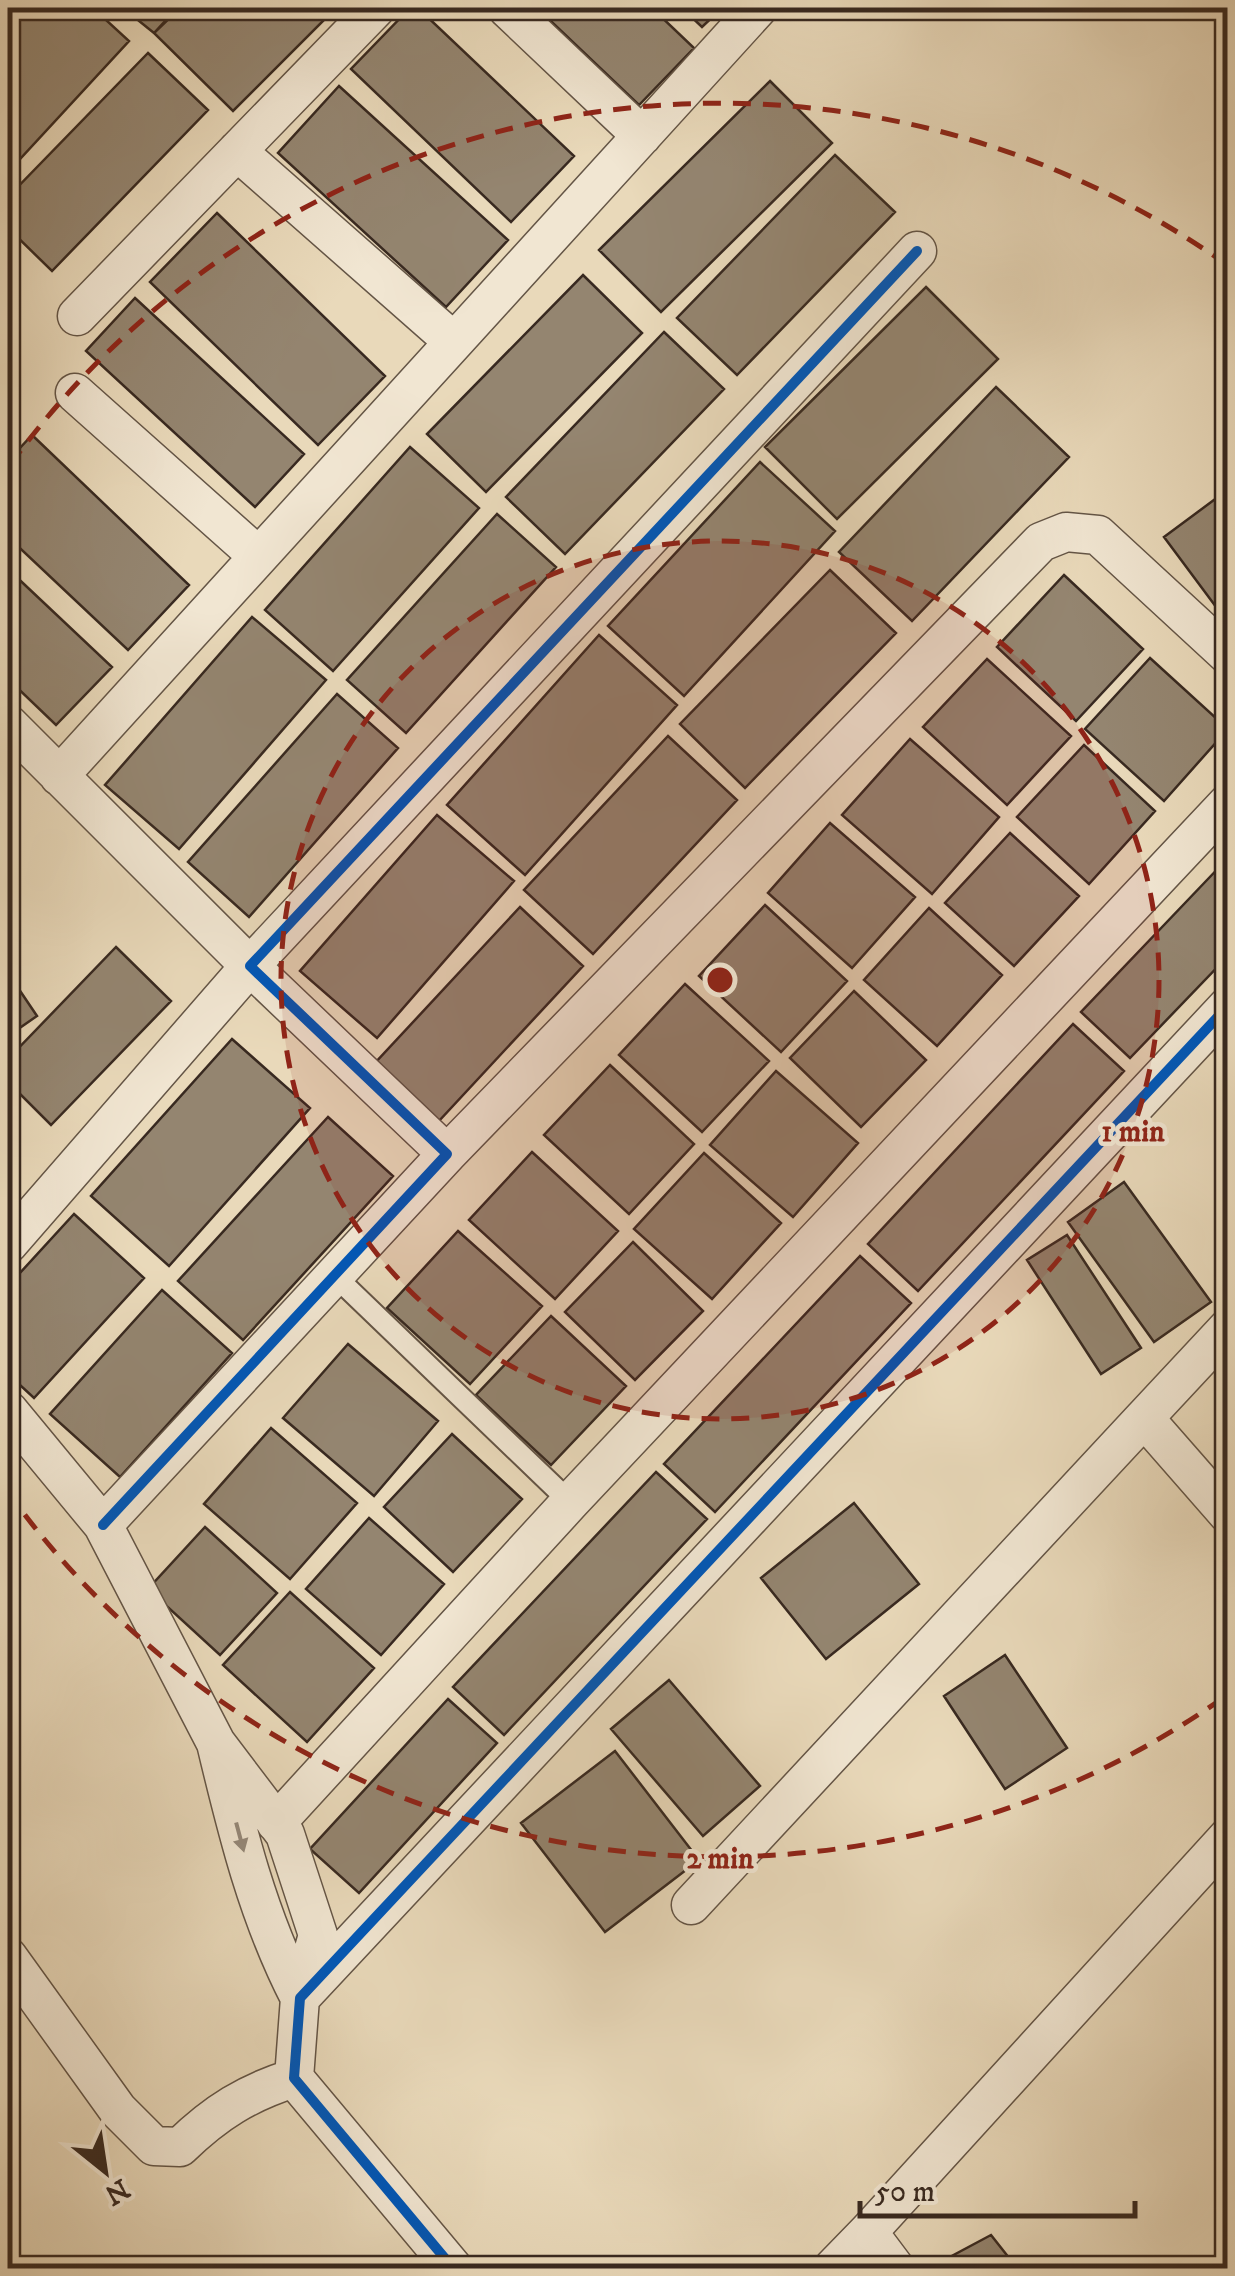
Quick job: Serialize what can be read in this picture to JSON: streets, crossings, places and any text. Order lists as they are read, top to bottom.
{
  "scale_bar": "50 m",
  "north": "bottom right",
  "rings": ["1 min", "2 min"]
}
